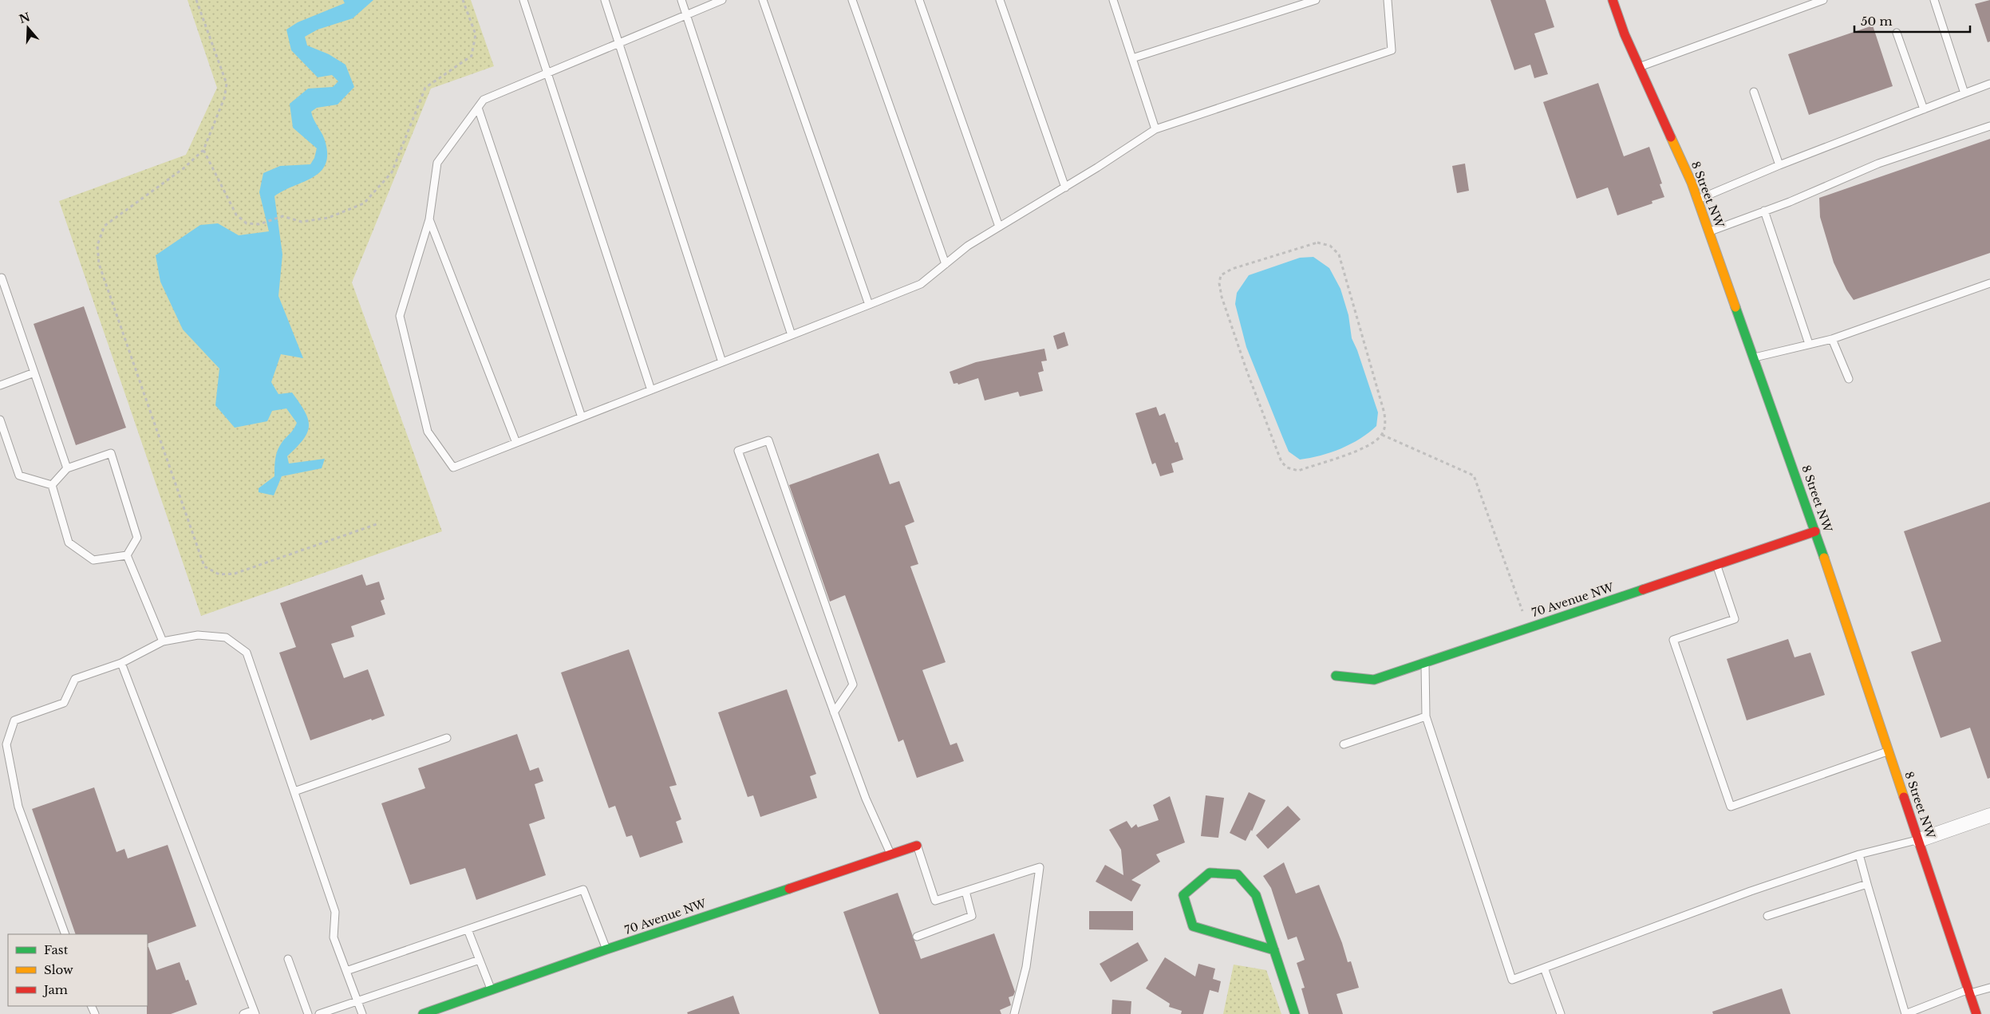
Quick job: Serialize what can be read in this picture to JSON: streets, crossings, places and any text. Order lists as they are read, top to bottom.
{
  "streets": {
    "street": ["8 Street NW", "70 Avenue NW"]
  },
  "crossings": [
    ["8 Street NW", "70 Avenue NW"]
  ],
  "legend": ["Fast", "Slow", "Jam"],
  "scale_bar": "50 m",
  "north": "top"
}
